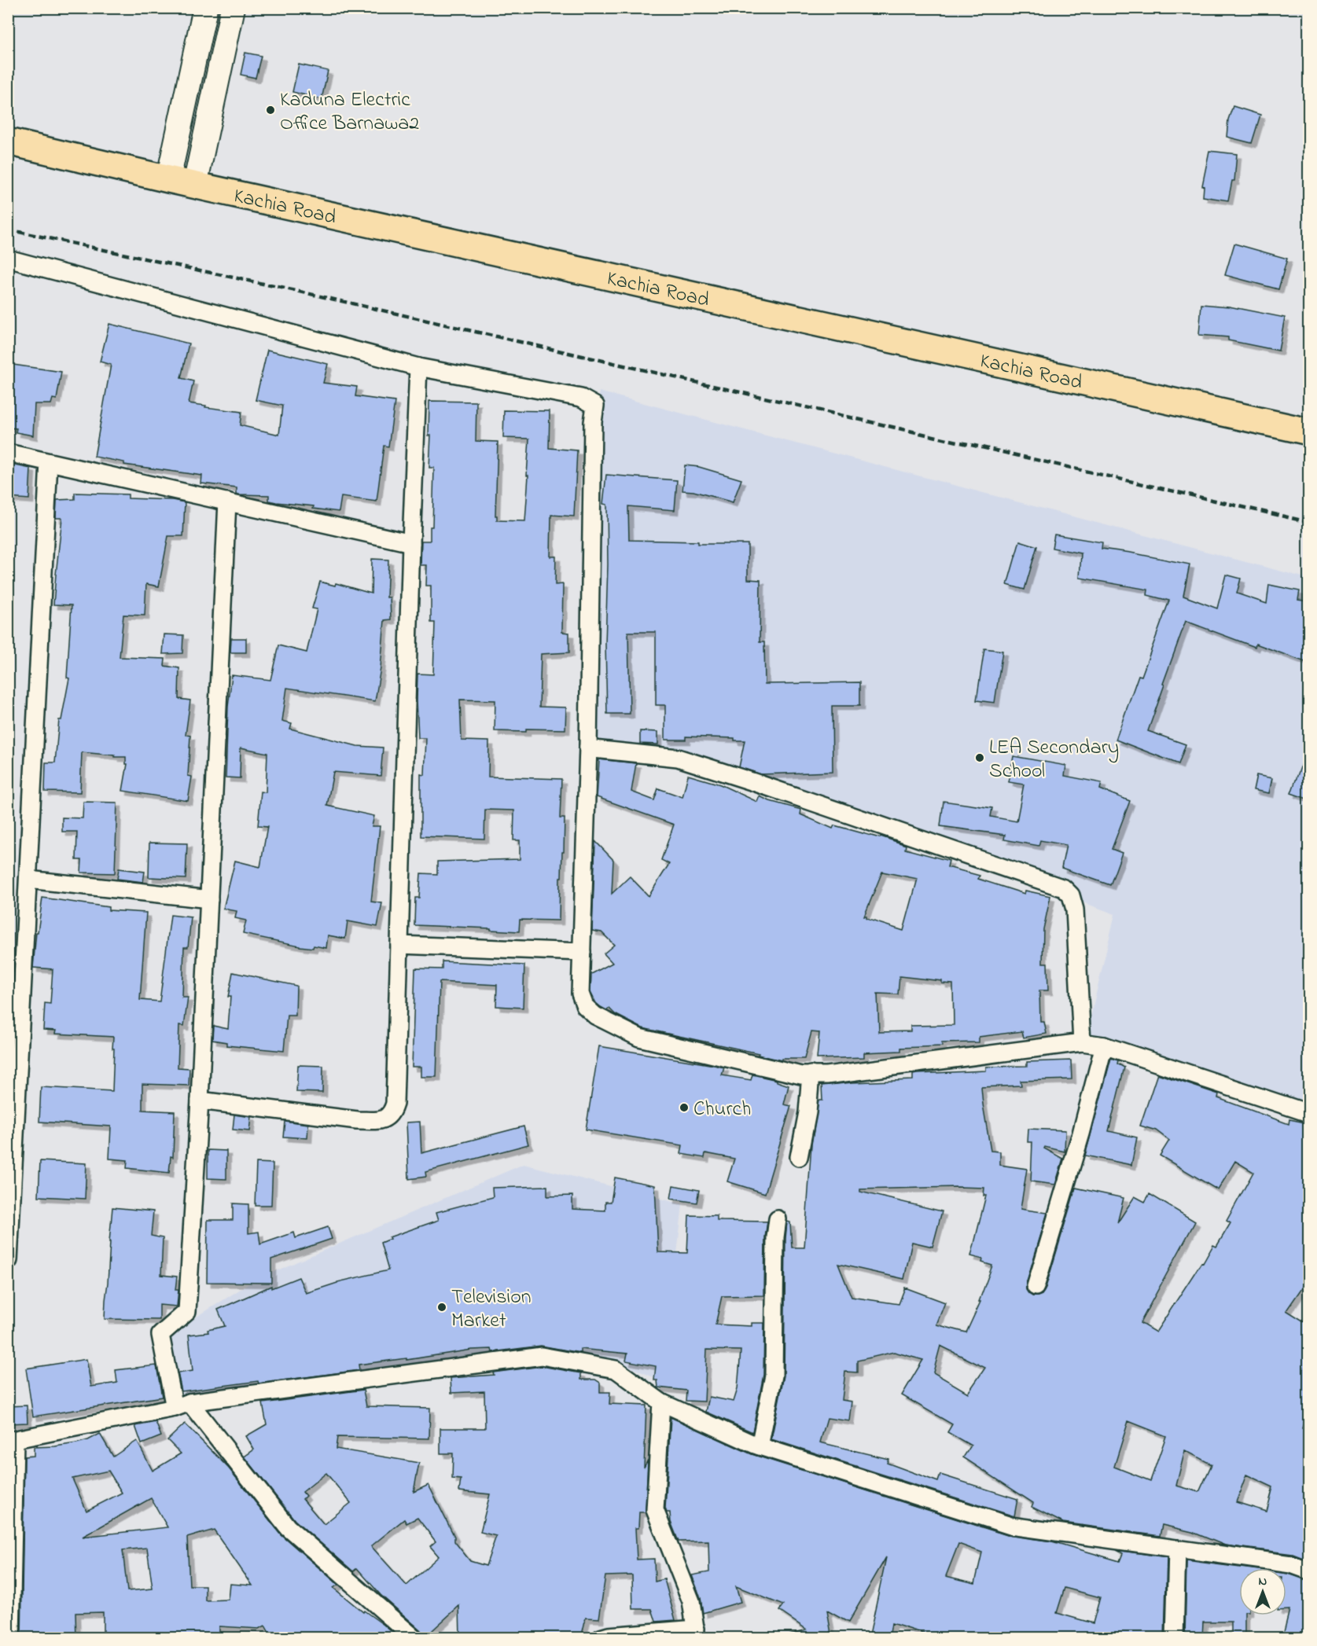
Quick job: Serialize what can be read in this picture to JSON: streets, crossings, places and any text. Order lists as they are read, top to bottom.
{
  "streets": {
    "main road": ["Kachia Road"]
  },
  "places": [
    "Kaduna Electric Office Barnawa2",
    "LEA Secondary School",
    "Church",
    "Television Market"
  ],
  "north": "top"
}
